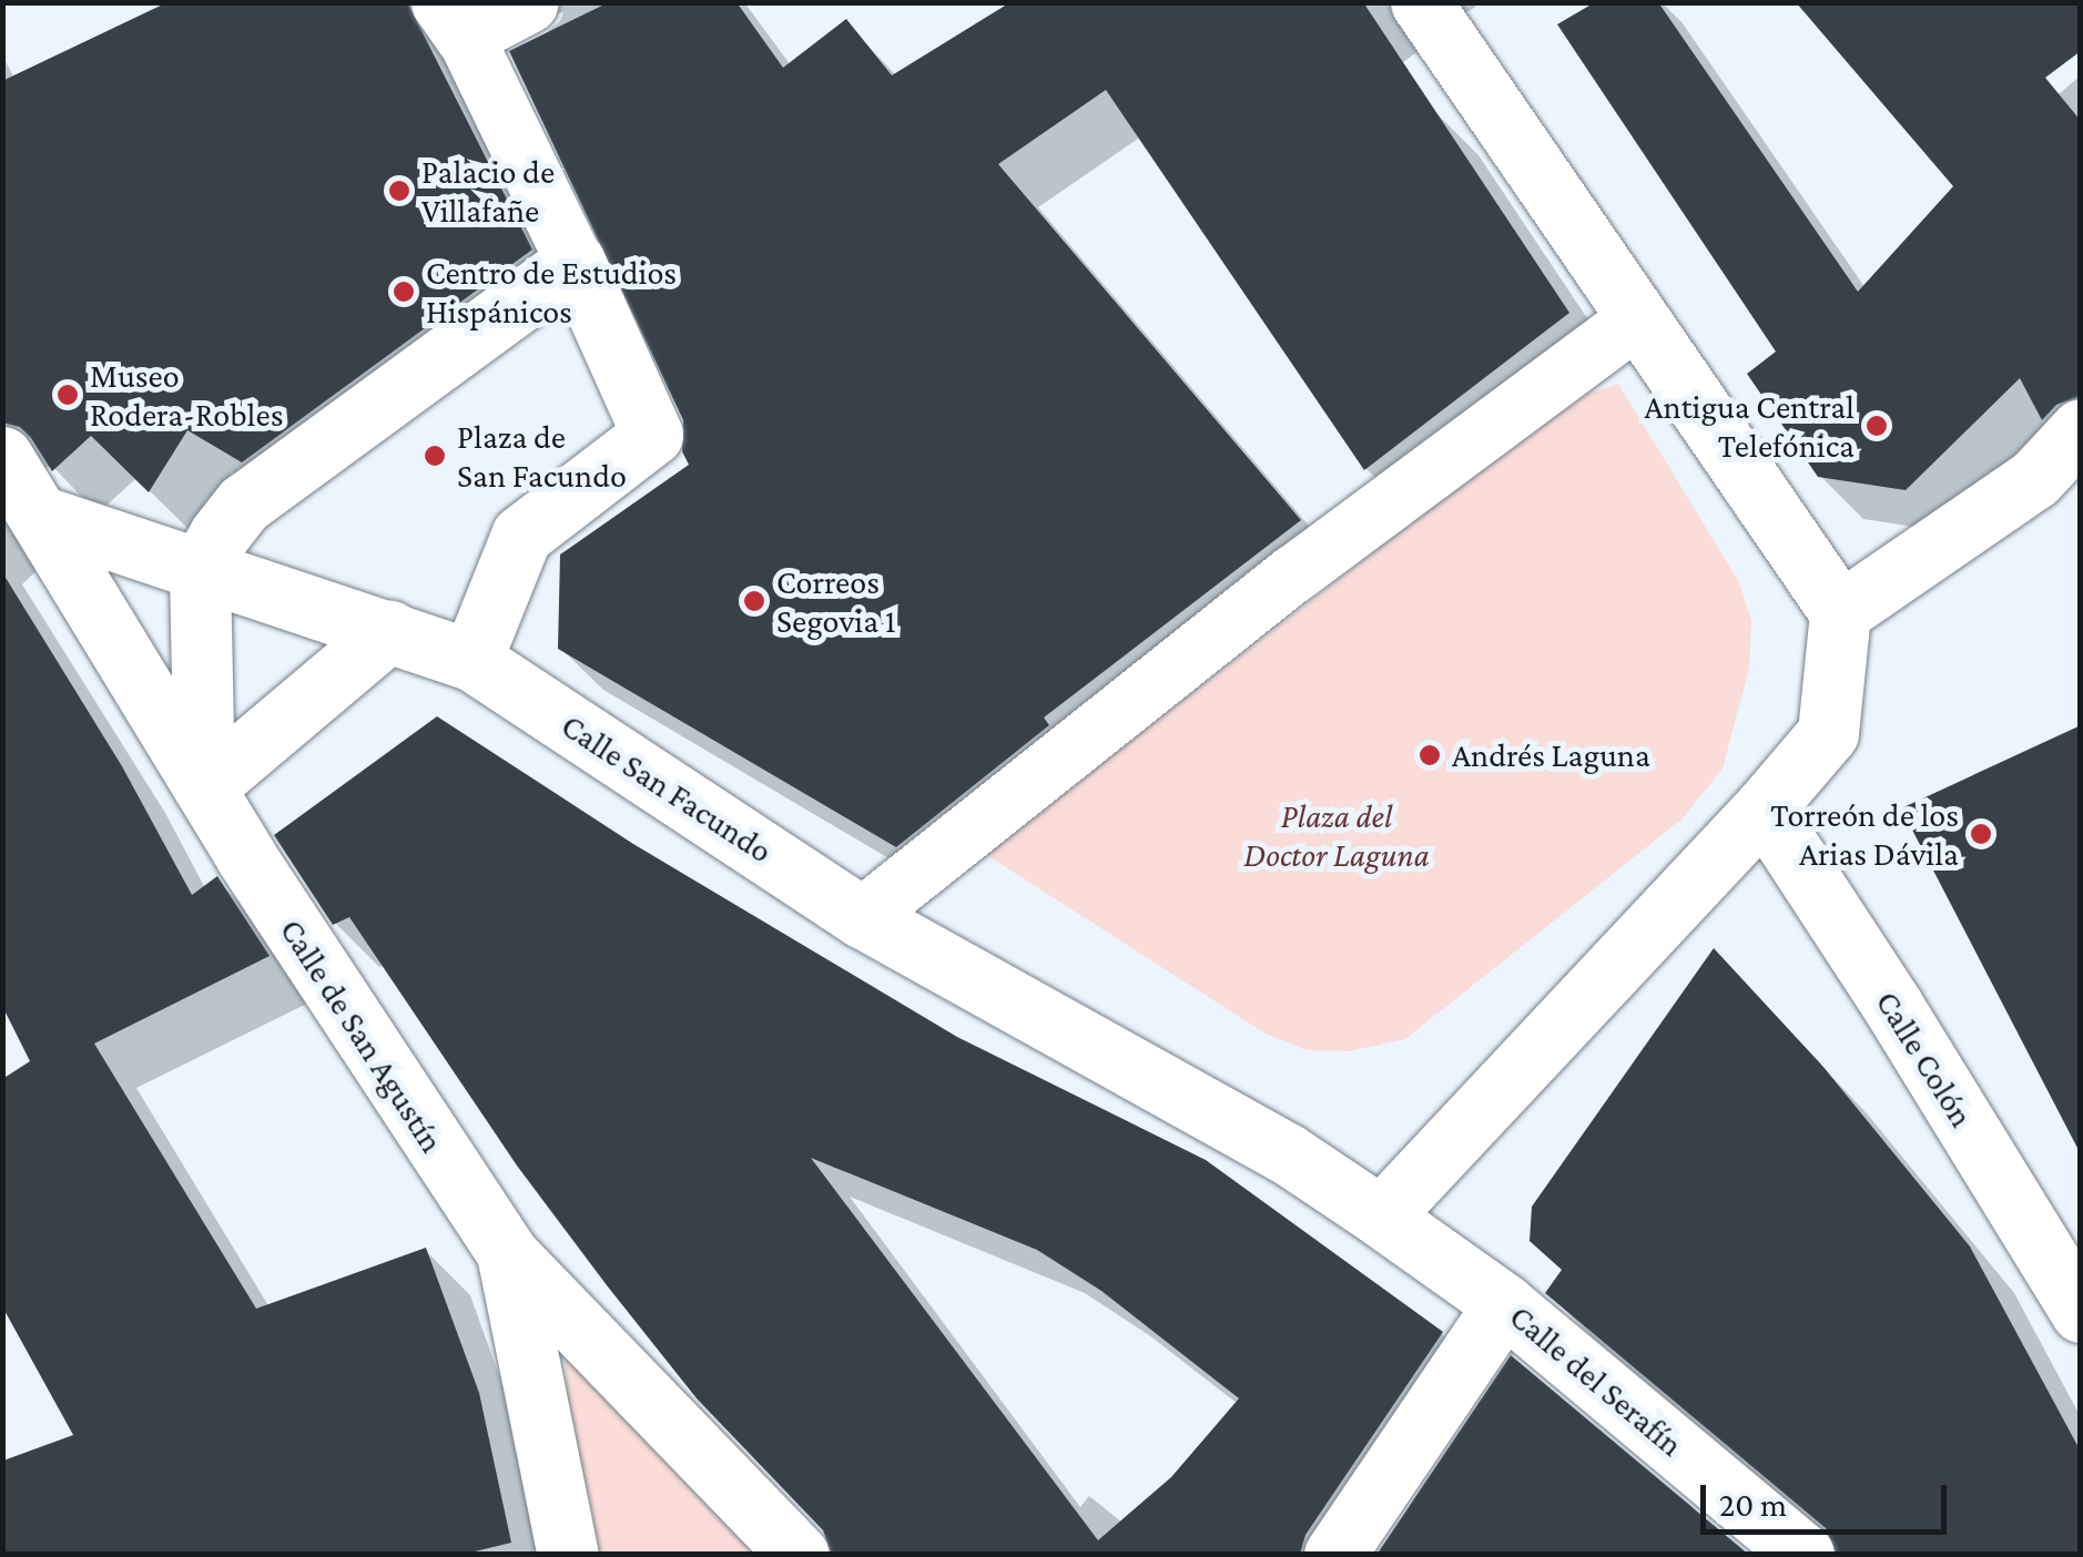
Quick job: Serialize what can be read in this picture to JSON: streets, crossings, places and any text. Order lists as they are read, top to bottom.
{
  "streets": {
    "street": [
      "Calle San Facundo",
      "Calle de San Agustín",
      "Calle Colón",
      "Calle del Serafín"
    ]
  },
  "parks": ["Plaza del Doctor Laguna"],
  "places": [
    "Palacio de Villafañe",
    "Centro de Estudios Hispánicos",
    "Museo Rodera-Robles",
    "Antigua Central Telefónica",
    "Plaza de San Facundo",
    "Correos Segovia 1",
    "Andrés Laguna",
    "Torreón de los Arias Dávila"
  ],
  "scale_bar": "20 m"
}
